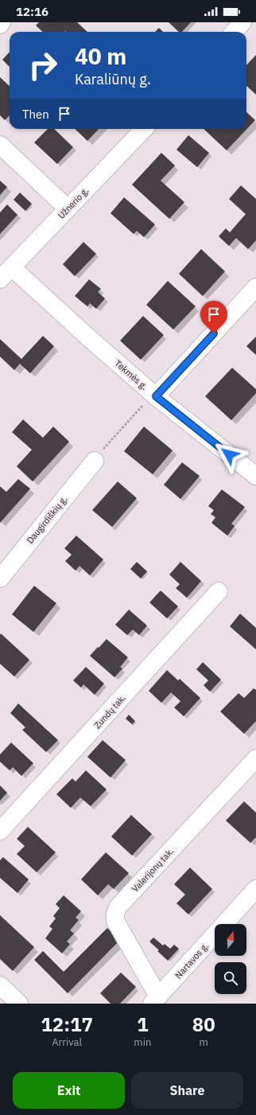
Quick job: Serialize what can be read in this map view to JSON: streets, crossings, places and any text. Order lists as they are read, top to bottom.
{
  "streets": {
    "street": [
      "Užnerio g.",
      "Tekmės g.",
      "Daugirdiškių g.",
      "Zundų tak.",
      "Valerijonų tak.",
      "Nartavos g."
    ]
  },
  "crossings": [
    ["Užnerio g.", "Tekmės g."],
    ["Valerijonų tak.", "Nartavos g."]
  ],
  "north": "top",
  "page": {
    "status": "12:16",
    "turn": ["40 m", "Karaliūnų g."],
    "then": "Then",
    "eta": [
      "12:17",
      "Arrival",
      "1",
      "min",
      "80",
      "m"
    ],
    "buttons": ["Exit", "Share"]
  }
}
